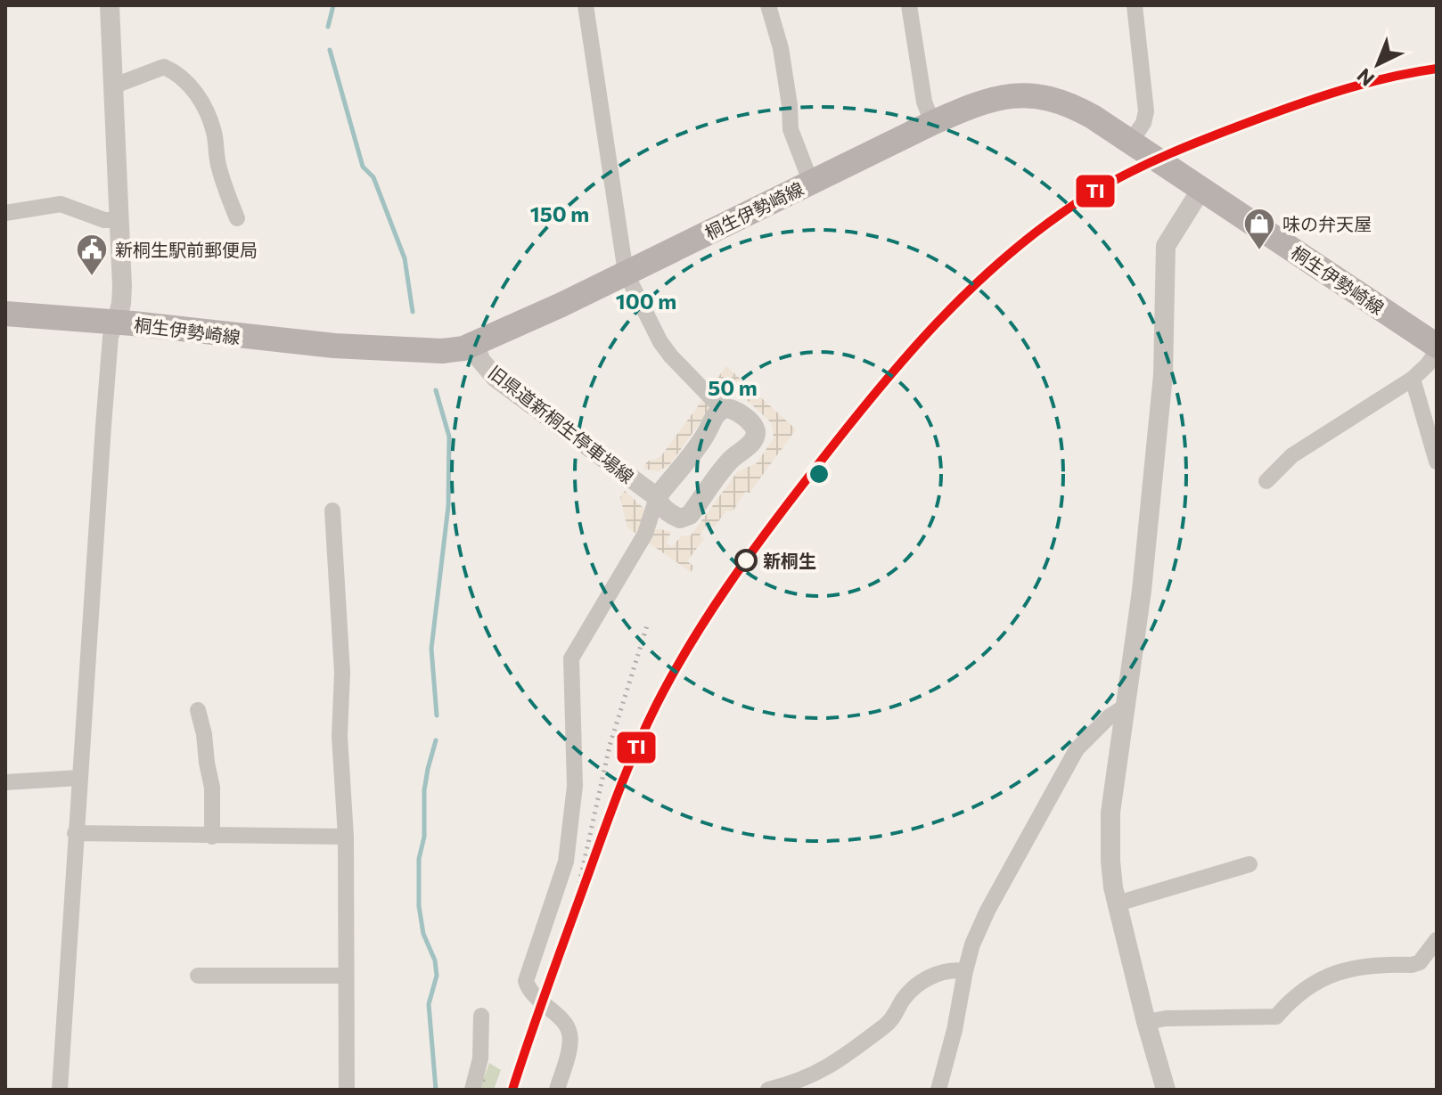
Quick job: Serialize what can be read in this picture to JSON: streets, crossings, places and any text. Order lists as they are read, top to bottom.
{
  "streets": {
    "main road": ["桐生伊勢崎線"],
    "street": ["旧県道新桐生停車場線"]
  },
  "crossings": [
    ["桐生伊勢崎線", "旧県道新桐生停車場線"]
  ],
  "places": {
    "shop": ["味の弁天屋"],
    "public building": ["新桐生駅前郵便局"],
    "other": ["新桐生"]
  },
  "lines": ["transit line TI"],
  "north": "bottom left",
  "rings": ["150 m", "100 m", "50 m"]
}
